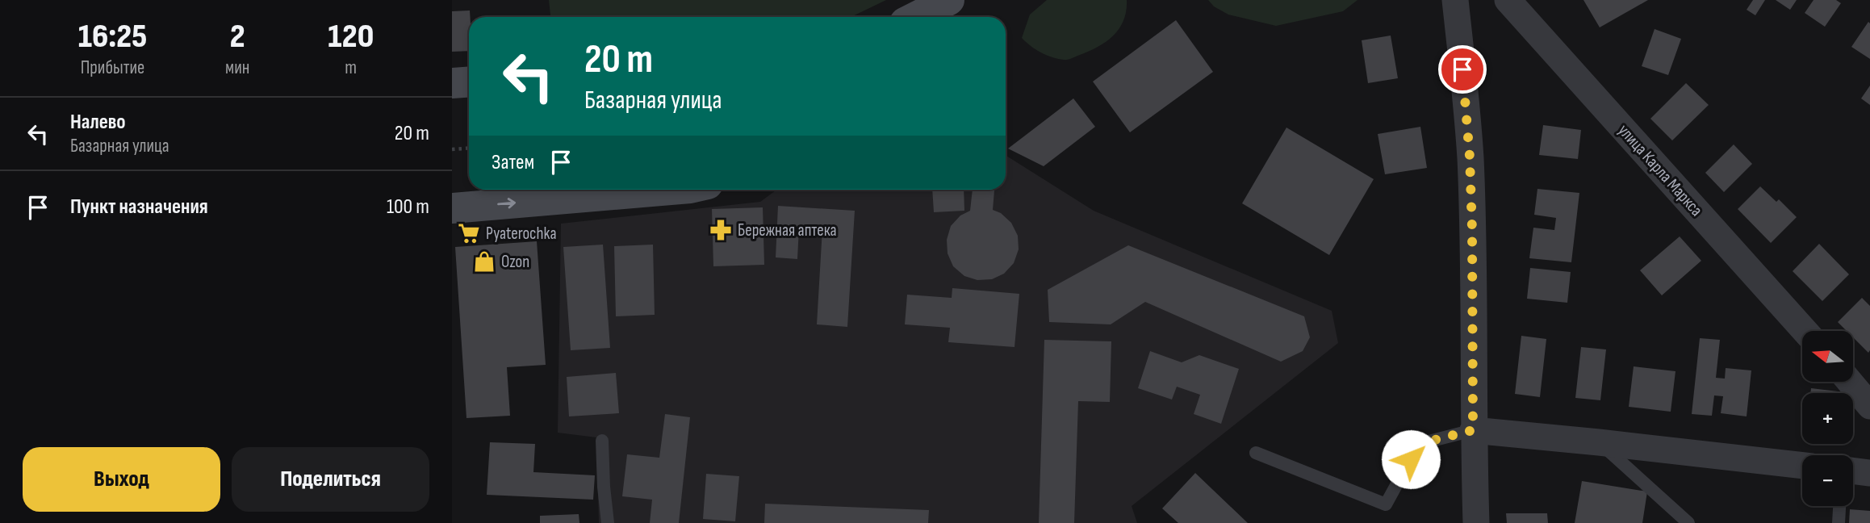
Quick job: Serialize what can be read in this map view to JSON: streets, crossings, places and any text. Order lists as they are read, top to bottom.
{
  "streets": {
    "street": ["улица Карла Маркса"]
  },
  "places": {
    "pharmacy": ["Бережная аптека"],
    "supermarket": ["Pyaterochka"],
    "shop": ["Ozon"]
  },
  "north": "left",
  "page": {
    "eta": [
      "16:25",
      "Прибытие",
      "2",
      "мин",
      "120",
      "m"
    ],
    "turn": ["20 m", "Базарная улица"],
    "list": [
      {
        "name": "Налево",
        "note": "Базарная улица",
        "value": "20 m"
      },
      {
        "name": "Пункт назначения",
        "value": "100 m"
      }
    ],
    "then": "Затем",
    "map_buttons": ["+", "−"],
    "buttons": ["Выход", "Поделиться"]
  }
}
